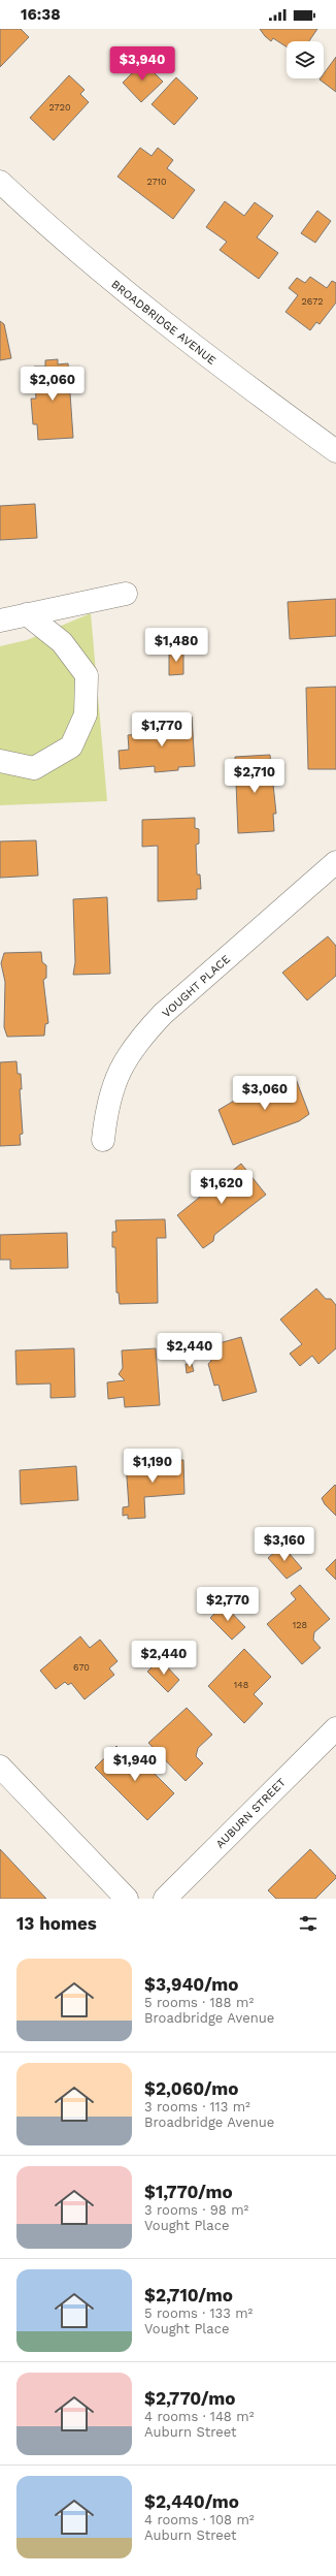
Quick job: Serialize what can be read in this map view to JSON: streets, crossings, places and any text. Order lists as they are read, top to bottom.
{
  "streets": {
    "street": ["BROADBRIDGE AVENUE", "VOUGHT PLACE", "AUBURN STREET"]
  },
  "house_numbers": [
    "2720",
    "2710",
    "2672",
    "128",
    "670",
    "148"
  ],
  "page": {
    "status": "16:38",
    "price": [
      "$3,940",
      "$2,060",
      "$1,480",
      "$1,770",
      "$2,710",
      "$3,060",
      "$1,620",
      "$2,440",
      "$1,190",
      "$3,160",
      "$2,770",
      "$2,440",
      "$1,940"
    ],
    "heading": "13 homes",
    "list": [
      {
        "name": "$3,940/mo",
        "note": "5 rooms · 188 m² · Broadbridge Avenue"
      },
      {
        "name": "$2,060/mo",
        "note": "3 rooms · 113 m² · Broadbridge Avenue"
      },
      {
        "name": "$1,770/mo",
        "note": "3 rooms · 98 m² · Vought Place"
      },
      {
        "name": "$2,710/mo",
        "note": "5 rooms · 133 m² · Vought Place"
      },
      {
        "name": "$2,770/mo",
        "note": "4 rooms · 148 m² · Auburn Street"
      },
      {
        "name": "$2,440/mo",
        "note": "4 rooms · 108 m² · Auburn Street"
      }
    ]
  }
}
